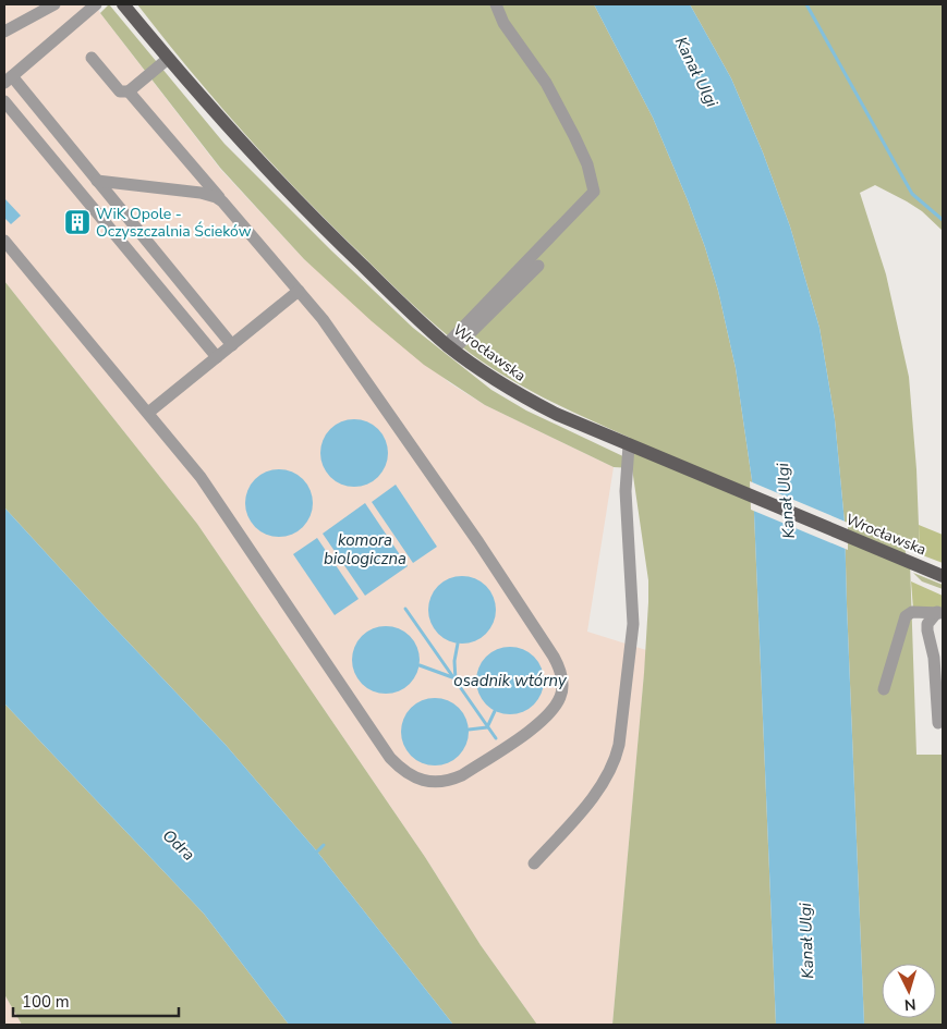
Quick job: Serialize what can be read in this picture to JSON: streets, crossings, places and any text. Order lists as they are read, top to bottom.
{
  "streets": {
    "main road": ["Wrocławska"]
  },
  "water": [
    "Kanał Ulgi",
    "komora biologiczna",
    "osadnik wtórny",
    "Odra"
  ],
  "places": {
    "building": ["WiK Opole - Oczyszczalnia Ścieków"]
  },
  "scale_bar": "100 m",
  "north": "bottom"
}
